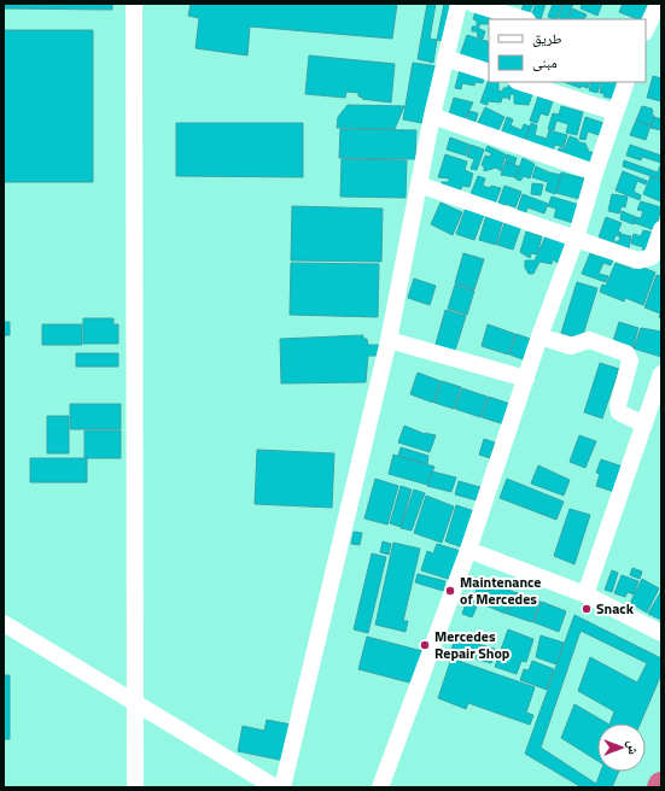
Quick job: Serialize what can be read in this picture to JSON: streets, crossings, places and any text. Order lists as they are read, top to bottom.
{
  "places": ["Maintenance of Mercedes", "Snack", "Mercedes Repair Shop"],
  "legend": ["طريق", "مبنى"],
  "north": "right"
}
